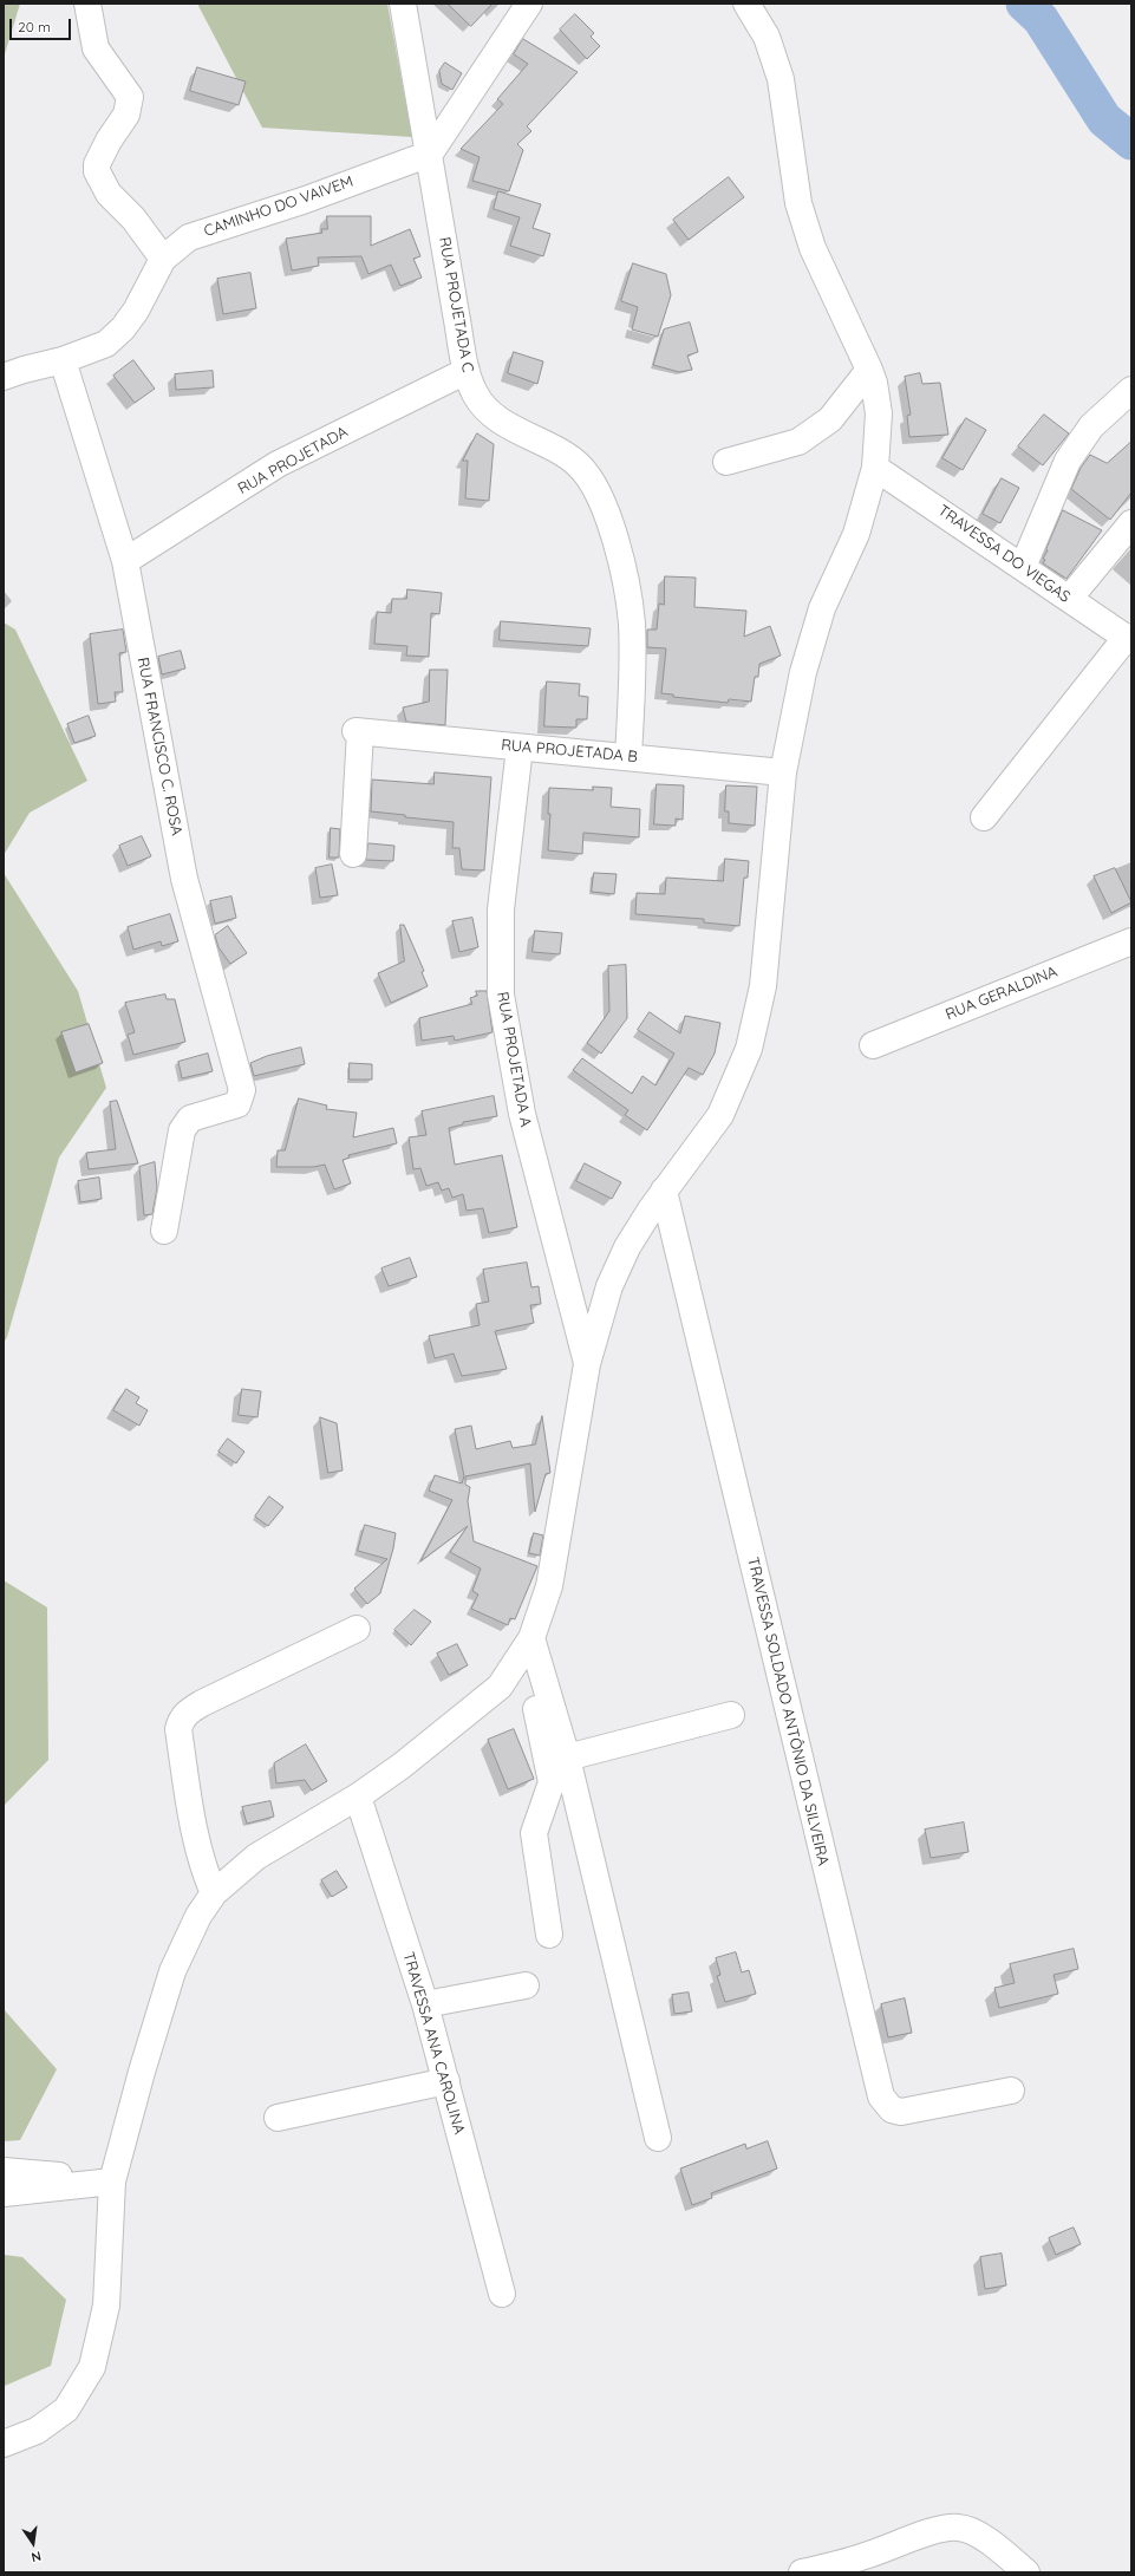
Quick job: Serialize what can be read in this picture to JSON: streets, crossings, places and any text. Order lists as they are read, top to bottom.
{
  "streets": {
    "street": [
      "CAMINHO DO VAIVEM",
      "RUA PROJETADA C",
      "RUA PROJETADA",
      "TRAVESSA DO VIEGAS",
      "RUA FRANCISCO C. ROSA",
      "RUA PROJETADA B",
      "RUA GERALDINA",
      "RUA PROJETADA A",
      "TRAVESSA SOLDADO ANTÔNIO DA SILVEIRA",
      "TRAVESSA ANA CAROLINA"
    ]
  },
  "crossings": [
    ["CAMINHO DO VAIVEM", "RUA PROJETADA C"],
    ["CAMINHO DO VAIVEM", "RUA FRANCISCO C. ROSA"],
    ["RUA PROJETADA C", "RUA PROJETADA"],
    ["RUA PROJETADA C", "RUA PROJETADA B"],
    ["RUA PROJETADA", "RUA FRANCISCO C. ROSA"],
    ["RUA PROJETADA B", "RUA PROJETADA A"]
  ],
  "scale_bar": "20 m",
  "north": "bottom"
}
